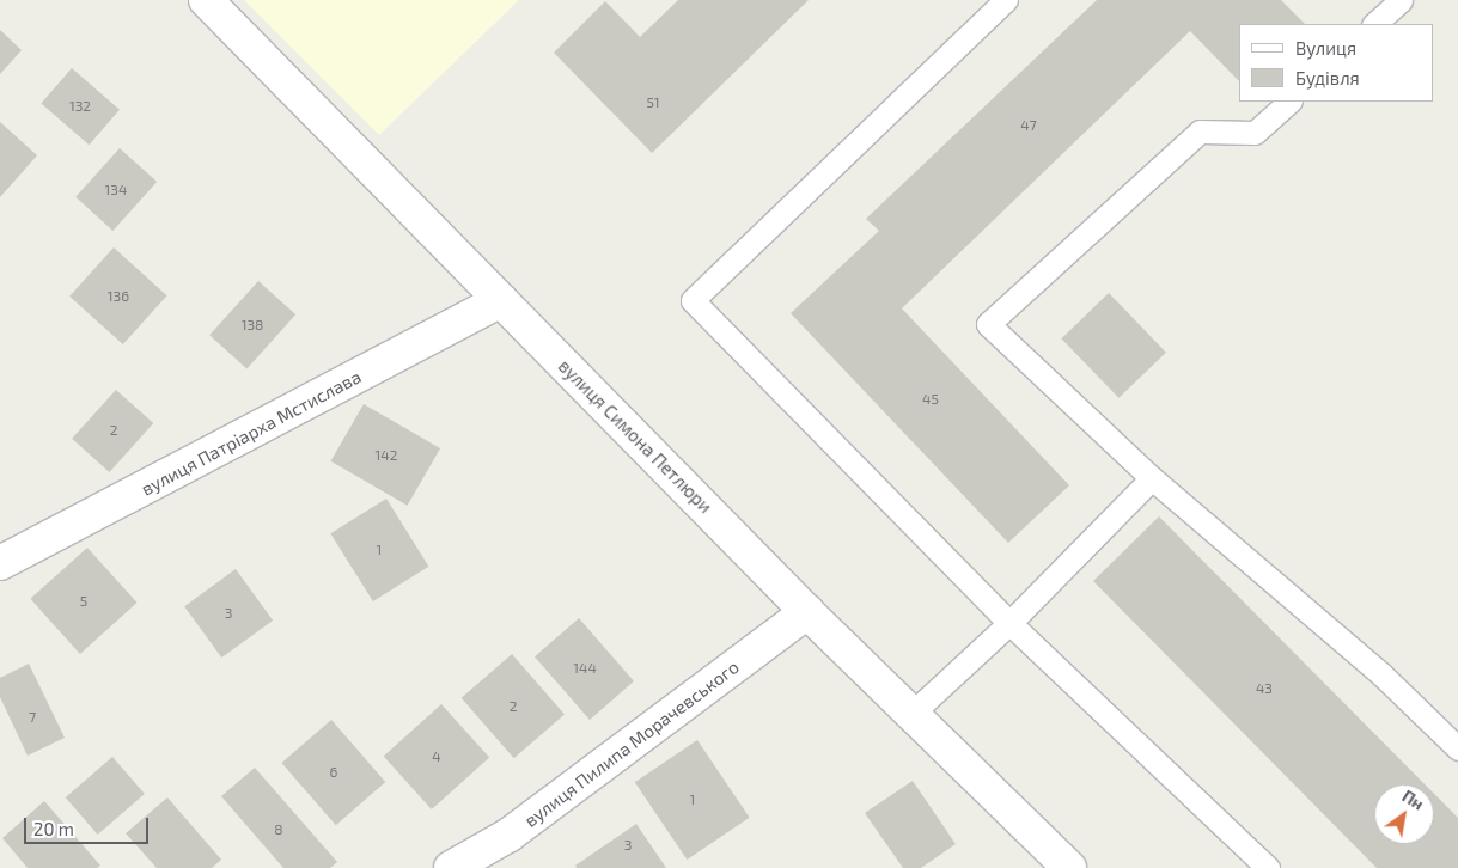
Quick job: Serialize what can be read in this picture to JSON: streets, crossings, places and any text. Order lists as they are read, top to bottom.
{
  "streets": {
    "street": ["вулиця Патріарха Мстислава", "вулиця Симона Петлюри", "вулиця Пилипа Морачевського"]
  },
  "crossings": [
    ["вулиця Патріарха Мстислава", "вулиця Симона Петлюри"],
    ["вулиця Симона Петлюри", "вулиця Пилипа Морачевського"]
  ],
  "house_numbers": [
    "51",
    "132",
    "47",
    "134",
    "136",
    "138",
    "45",
    "2",
    "142",
    "1",
    "5",
    "3",
    "144",
    "43",
    "2",
    "7",
    "4",
    "6",
    "1",
    "8",
    "3"
  ],
  "legend": ["Вулиця", "Будівля"],
  "scale_bar": "20 m",
  "north": "top right"
}
